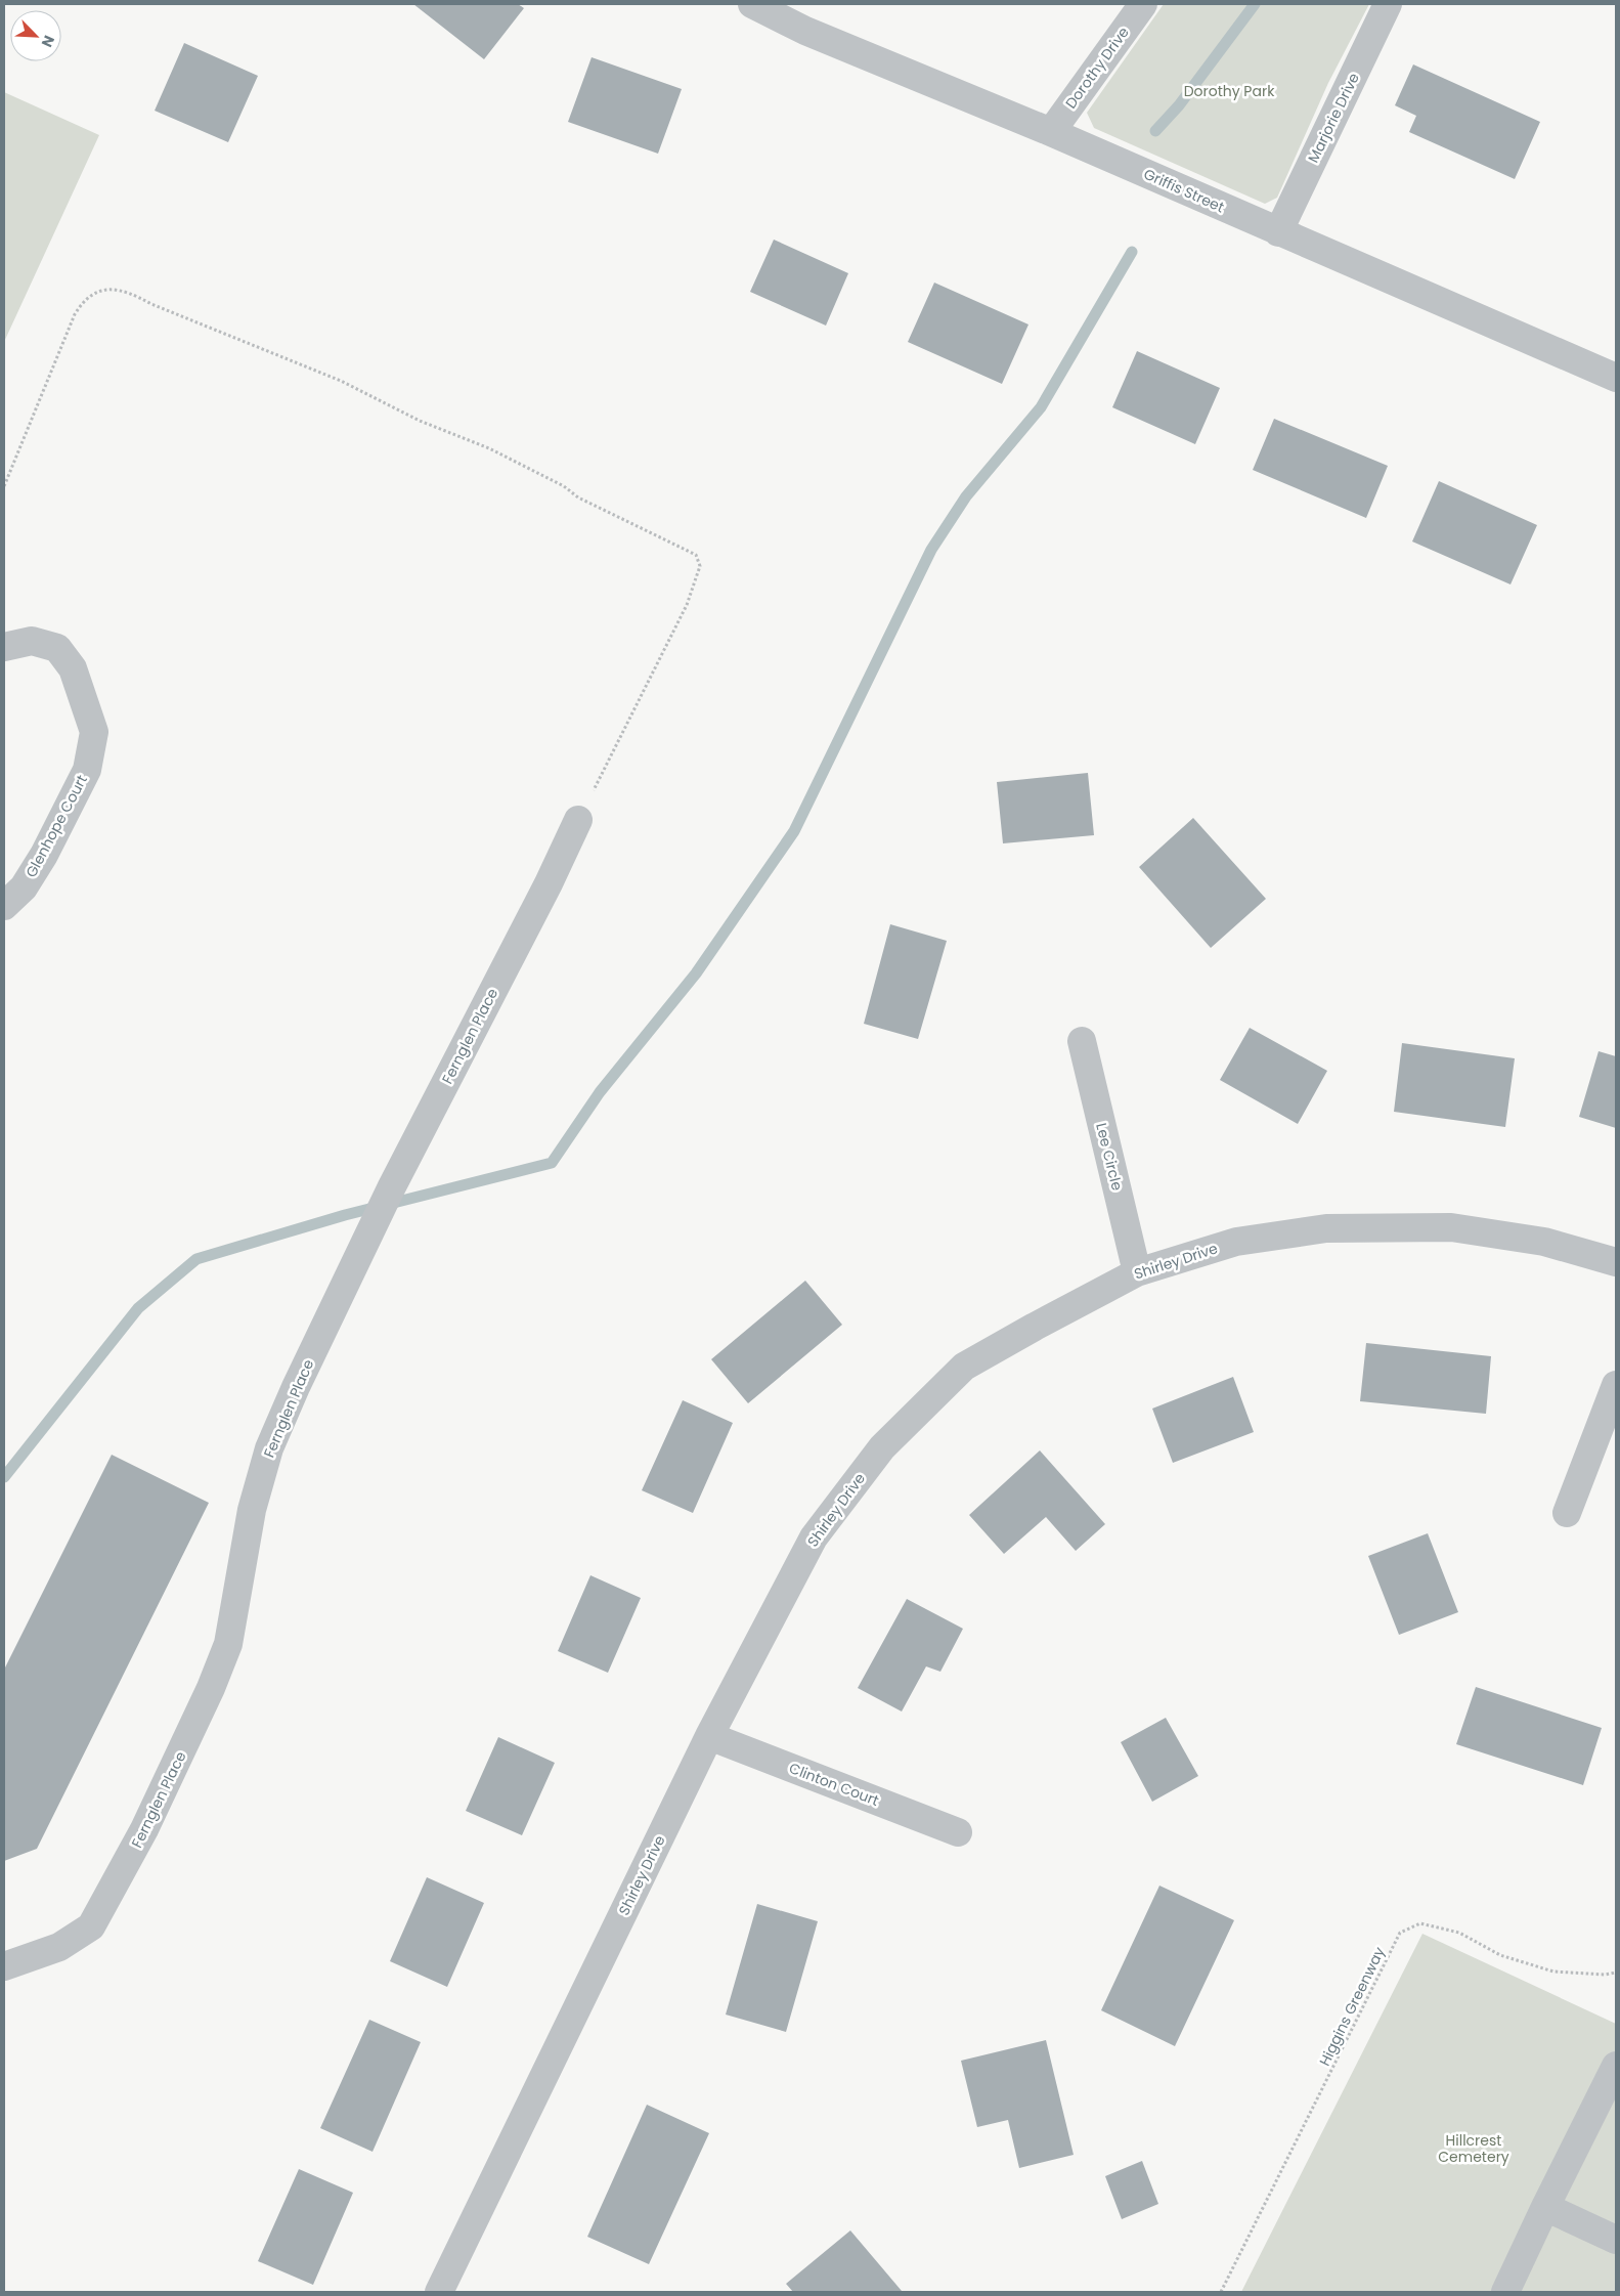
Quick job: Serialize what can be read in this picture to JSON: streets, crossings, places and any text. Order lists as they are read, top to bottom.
{
  "streets": {
    "street": [
      "Dorothy Drive",
      "Marjorie Drive",
      "Griffis Street",
      "Glenhope Court",
      "Fernglen Place",
      "Lee Circle",
      "Shirley Drive",
      "Clinton Court"
    ],
    "path": ["Higgins Greenway"]
  },
  "crossings": [
    ["Dorothy Drive", "Griffis Street"],
    ["Marjorie Drive", "Griffis Street"],
    ["Lee Circle", "Shirley Drive"],
    ["Shirley Drive", "Clinton Court"]
  ],
  "parks": ["Dorothy Park", "Hillcrest Cemetery"],
  "north": "bottom right"
}
